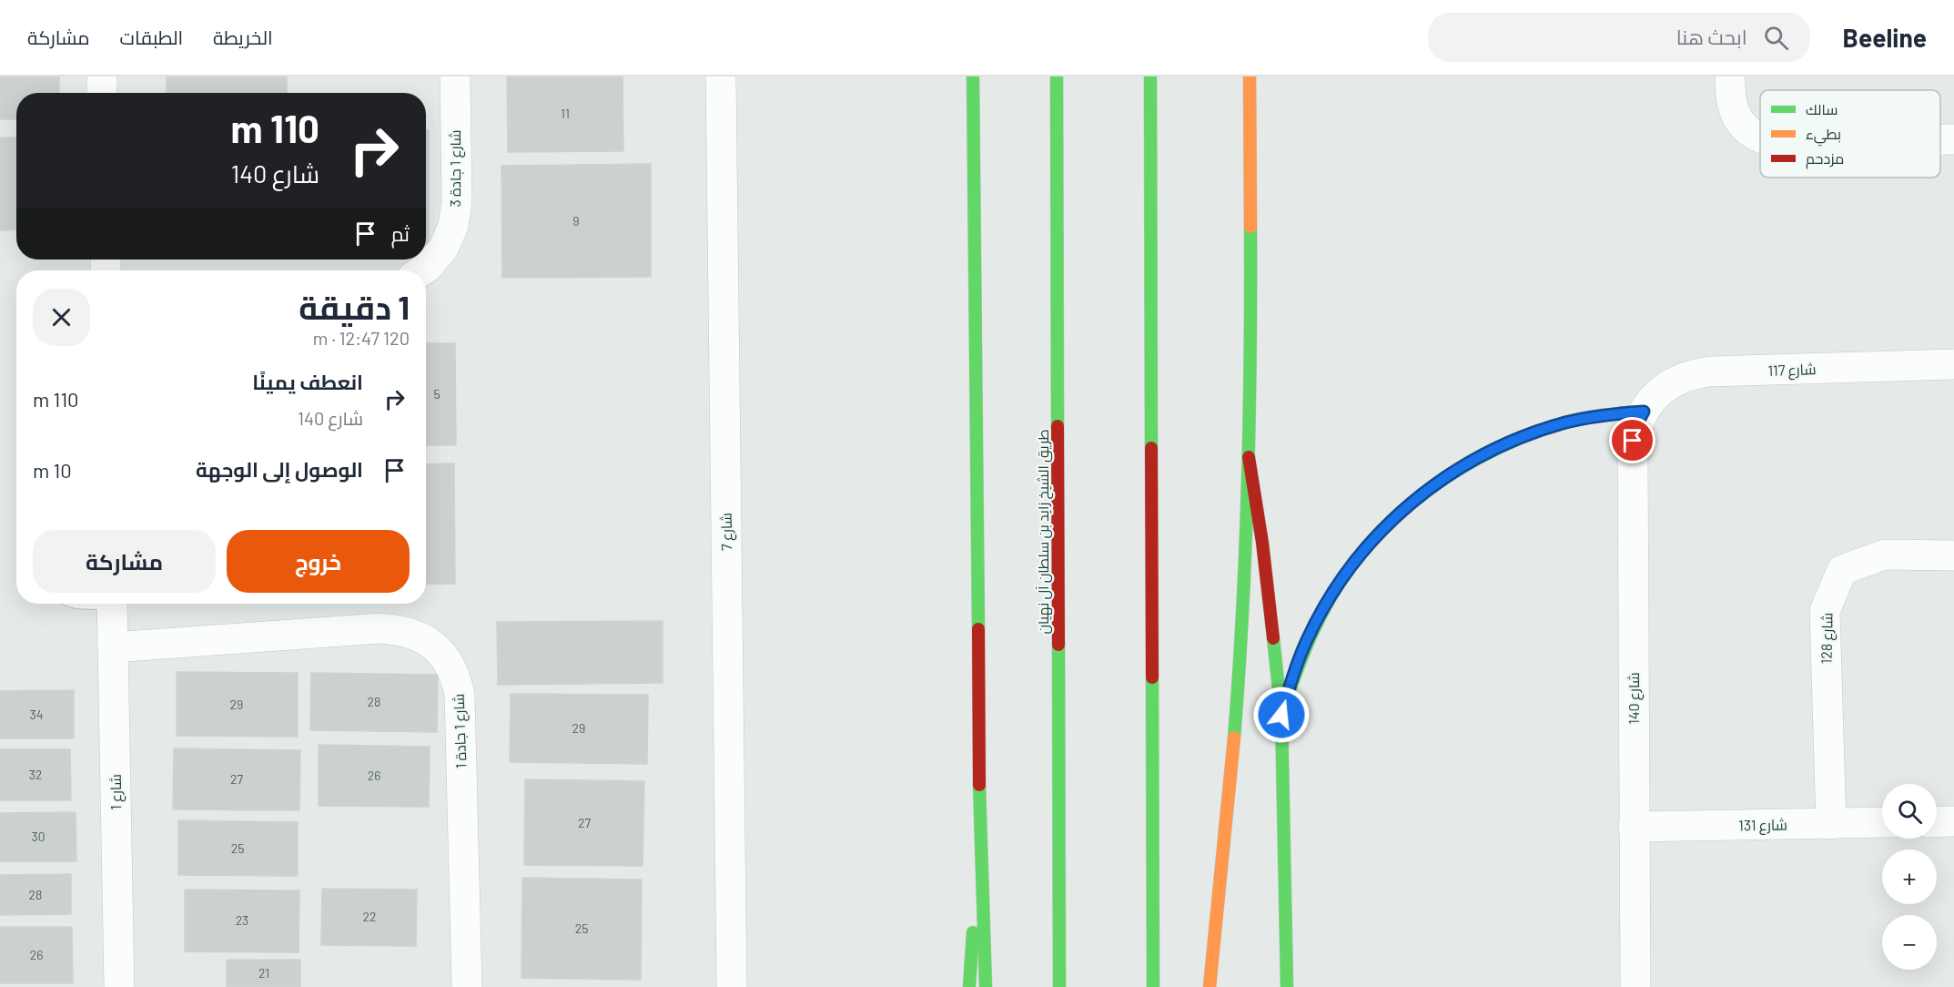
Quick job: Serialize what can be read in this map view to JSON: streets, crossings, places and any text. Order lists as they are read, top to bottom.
{
  "streets": {
    "main road": ["طريق الشيخ زايد بن سلطان آل نهيان"],
    "street": [
      "شارع 1 جادة 3",
      "شارع 117",
      "شارع 7",
      "شارع 128",
      "شارع 140",
      "شارع 1 جادة 1",
      "شارع 1",
      "شارع 131"
    ]
  },
  "crossings": [
    ["شارع 117", "شارع 140"],
    ["شارع 128", "شارع 131"],
    ["شارع 140", "شارع 131"],
    ["شارع 1 جادة 1", "شارع 1"]
  ],
  "house_numbers": [
    "11",
    "9",
    "5",
    "28",
    "29",
    "34",
    "29",
    "32",
    "26",
    "27",
    "27",
    "30",
    "25",
    "28",
    "22",
    "23",
    "25",
    "26",
    "21"
  ],
  "legend": ["سالك", "بطيء", "مزدحم"],
  "page": {
    "header": "Beeline",
    "search": "ابحث هنا",
    "nav": ["الخريطة", "الطبقات", "مشاركة"],
    "turn": ["110 m", "شارع 140"],
    "then": "ثم",
    "heading": ["1 دقيقة", "120 m · 12:47"],
    "list": [
      {
        "name": "انعطف يمينًا",
        "note": "شارع 140",
        "value": "110 m"
      },
      {
        "name": "الوصول إلى الوجهة",
        "value": "10 m"
      }
    ],
    "buttons": ["خروج", "مشاركة"],
    "map_buttons": ["+", "−"]
  }
}
